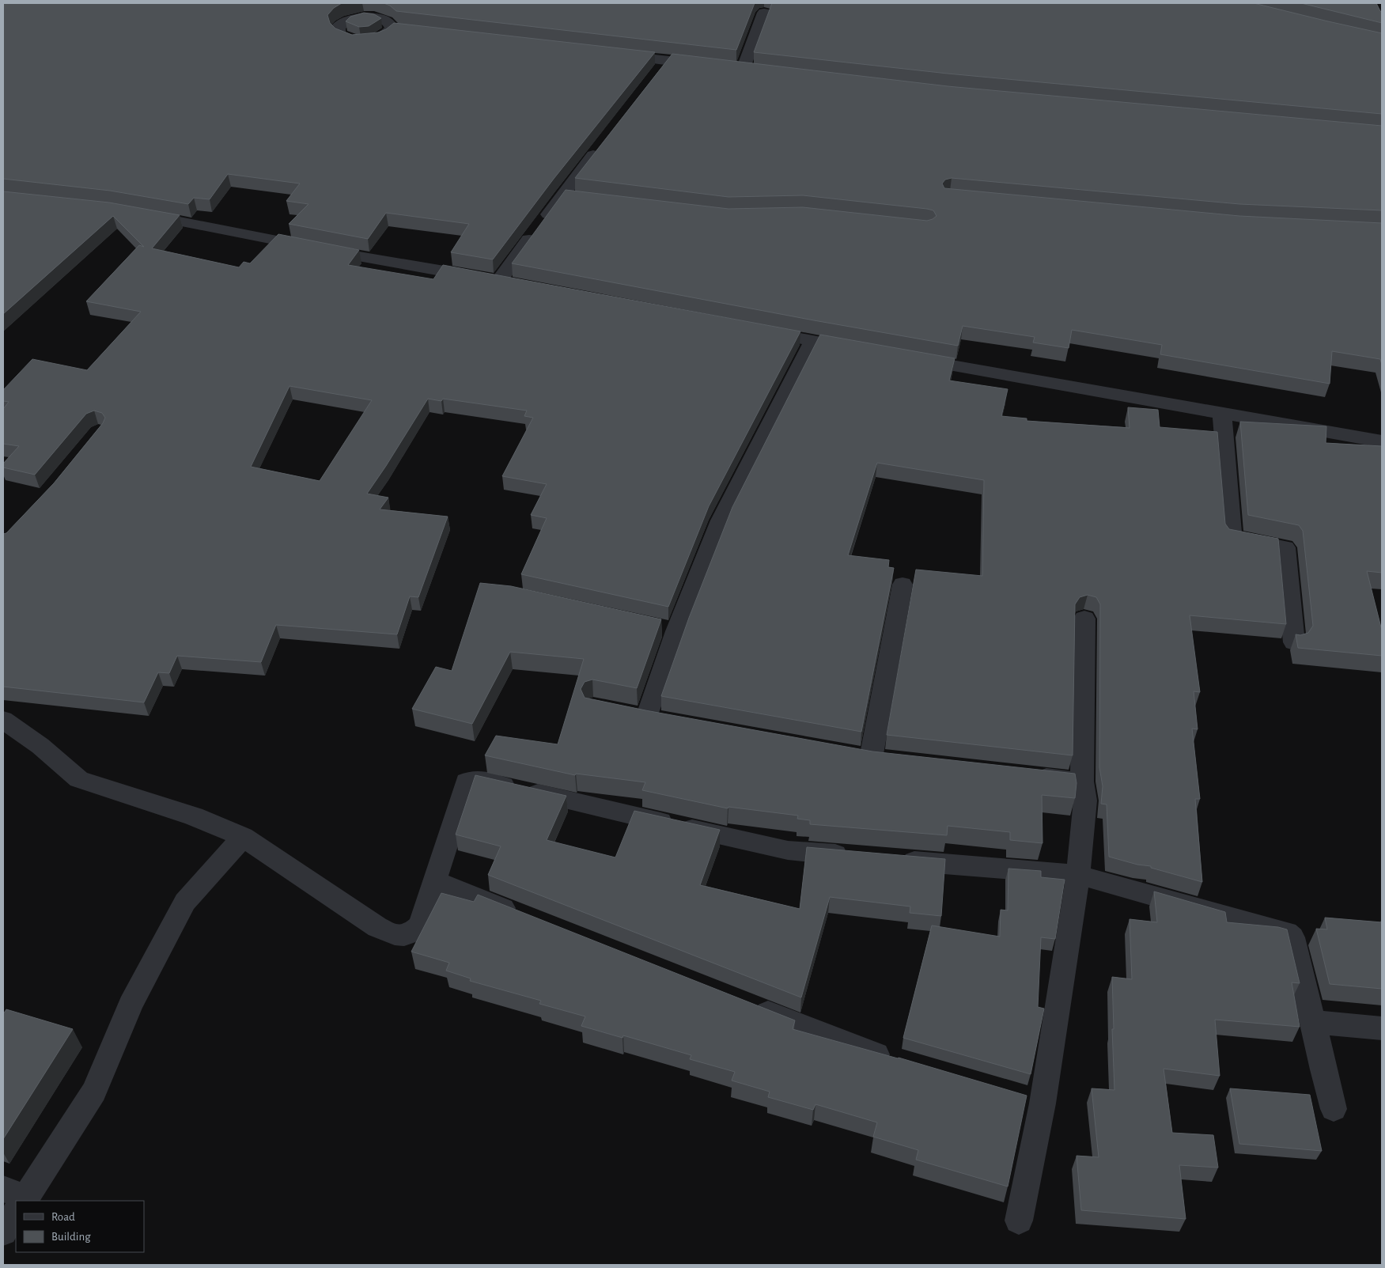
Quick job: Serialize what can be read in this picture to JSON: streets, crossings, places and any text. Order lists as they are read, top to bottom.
{
  "legend": ["Road", "Building"]
}
